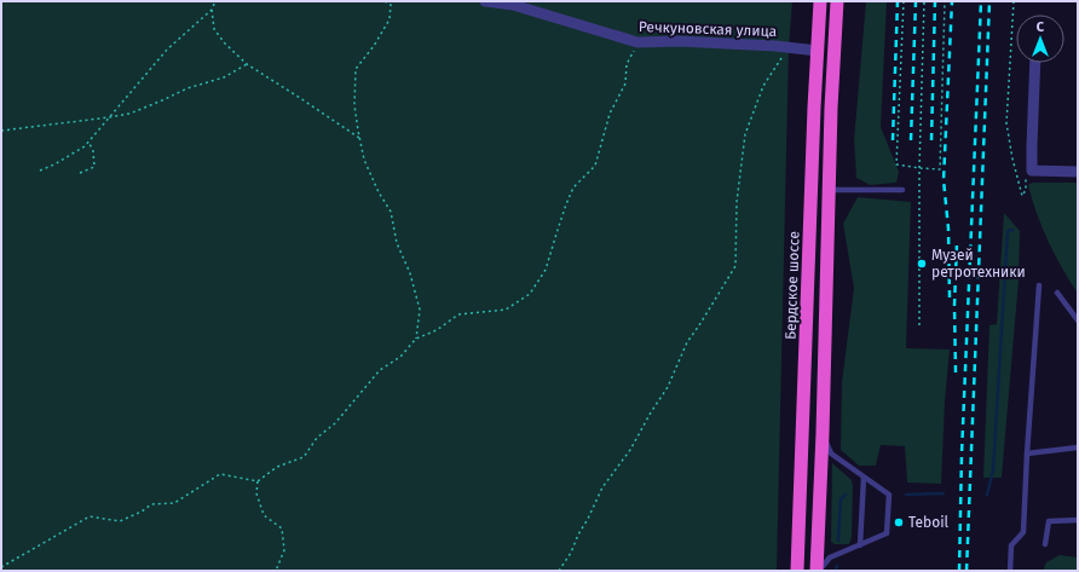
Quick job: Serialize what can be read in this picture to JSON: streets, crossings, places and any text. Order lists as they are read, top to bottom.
{
  "streets": {
    "highway": ["Бердское шоссе"],
    "street": ["Речкуновская улица"]
  },
  "crossings": [
    ["Речкуновская улица", "Бердское шоссе"]
  ],
  "places": ["Музей ретротехники", "Teboil"],
  "north": "top"
}
